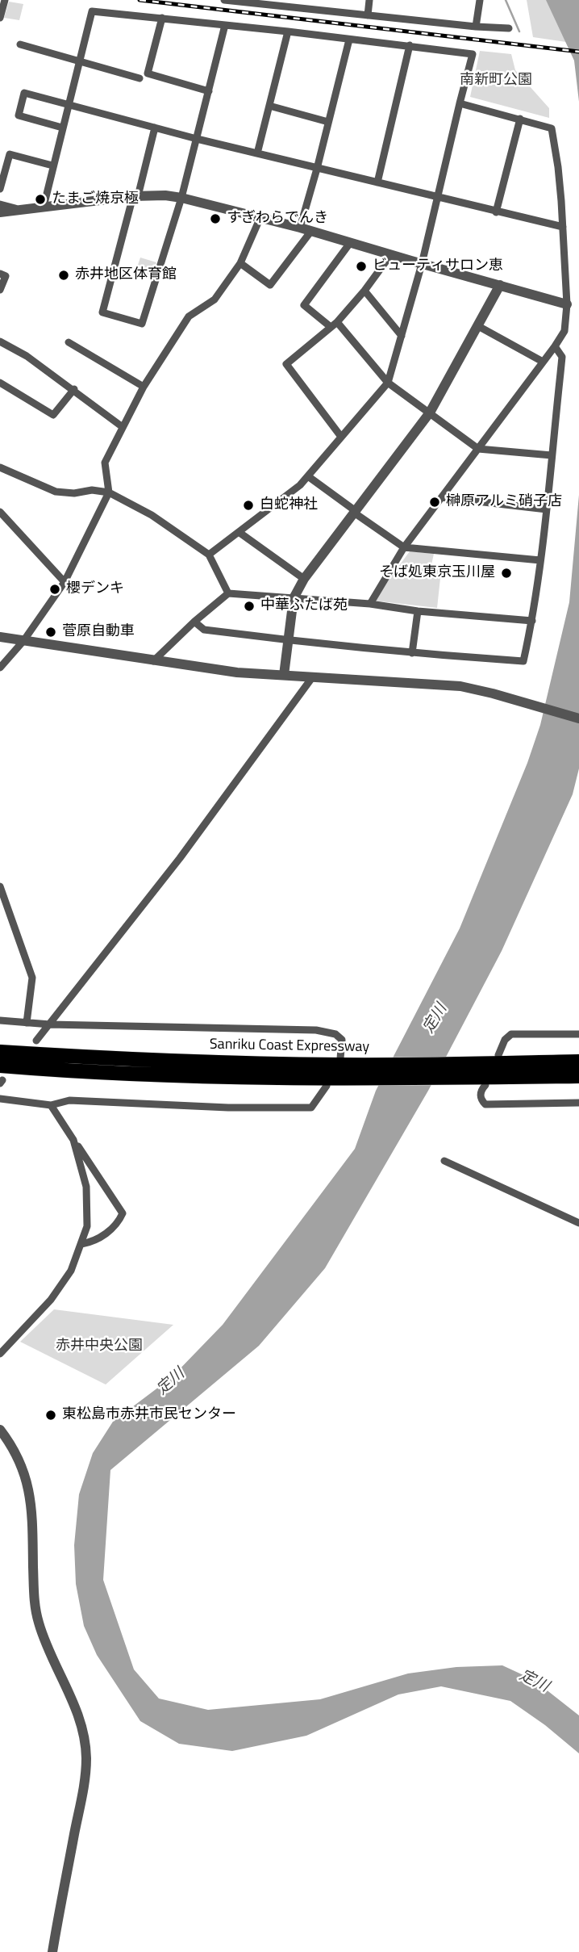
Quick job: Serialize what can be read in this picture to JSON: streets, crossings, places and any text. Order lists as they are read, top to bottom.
{
  "streets": {
    "highway": ["Sanriku Coast Expressway"]
  },
  "water": ["定川"],
  "parks": ["南新町公園", "赤井中央公園"],
  "places": [
    "たまご焼京極",
    "すぎわらでんき",
    "ビューティサロン恵",
    "赤井地区体育館",
    "榊原アルミ硝子店",
    "白蛇神社",
    "そば処東京玉川屋",
    "櫻デンキ",
    "中華ふたば苑",
    "菅原自動車",
    "東松島市赤井市民センター"
  ]
}
